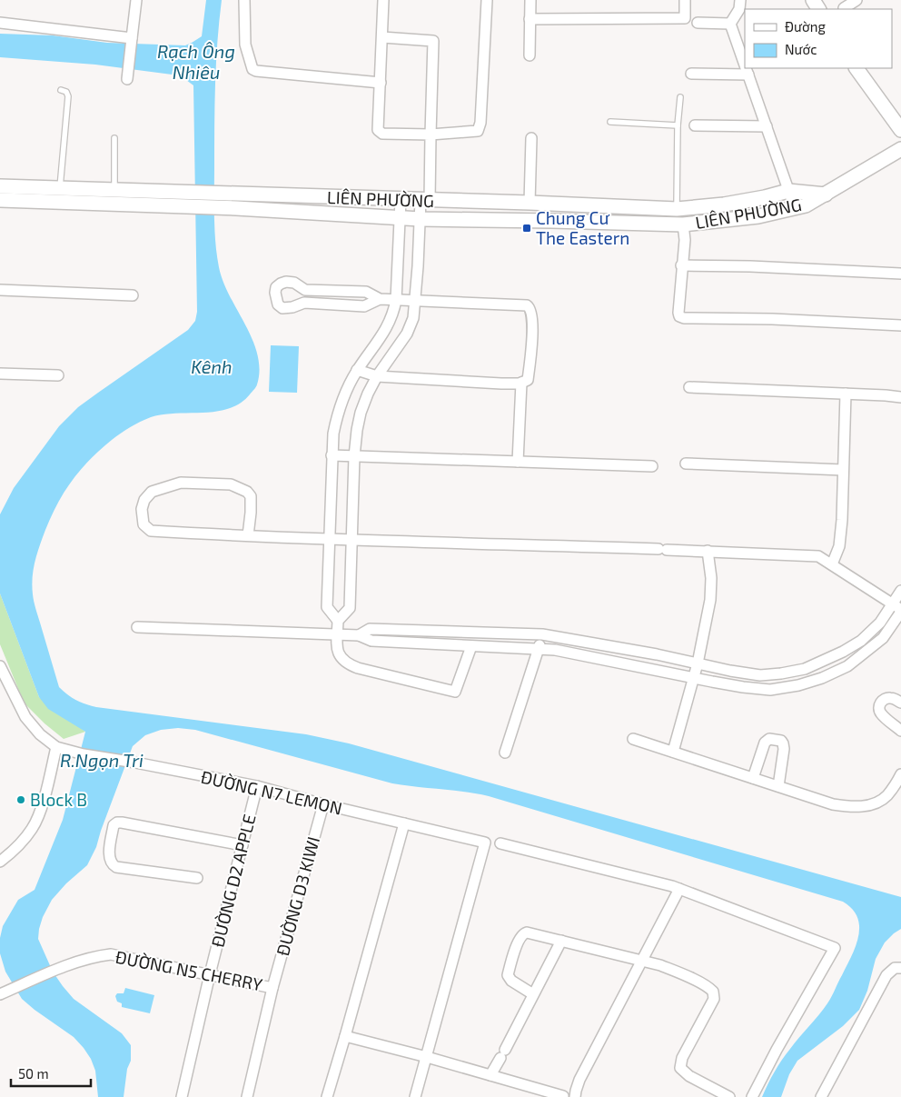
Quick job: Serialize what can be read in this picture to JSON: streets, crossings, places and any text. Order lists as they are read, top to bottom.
{
  "streets": {
    "street": [
      "LIÊN PHƯỜNG",
      "ĐƯỜNG N7 LEMON",
      "ĐƯỜNG D2 APPLE",
      "ĐƯỜNG D3 KIWI",
      "ĐƯỜNG N5 CHERRY"
    ]
  },
  "crossings": [
    ["ĐƯỜNG N7 LEMON", "ĐƯỜNG D2 APPLE"],
    ["ĐƯỜNG N7 LEMON", "ĐƯỜNG D3 KIWI"],
    ["ĐƯỜNG D2 APPLE", "ĐƯỜNG N5 CHERRY"],
    ["ĐƯỜNG D3 KIWI", "ĐƯỜNG N5 CHERRY"]
  ],
  "water": ["Rạch Ông Nhiêu", "Kênh", "R.Ngọn Tri"],
  "places": {
    "transit": ["Chung Cư The Eastern"],
    "other": ["Block B"]
  },
  "legend": ["Đường", "Nước"],
  "scale_bar": "50 m"
}
